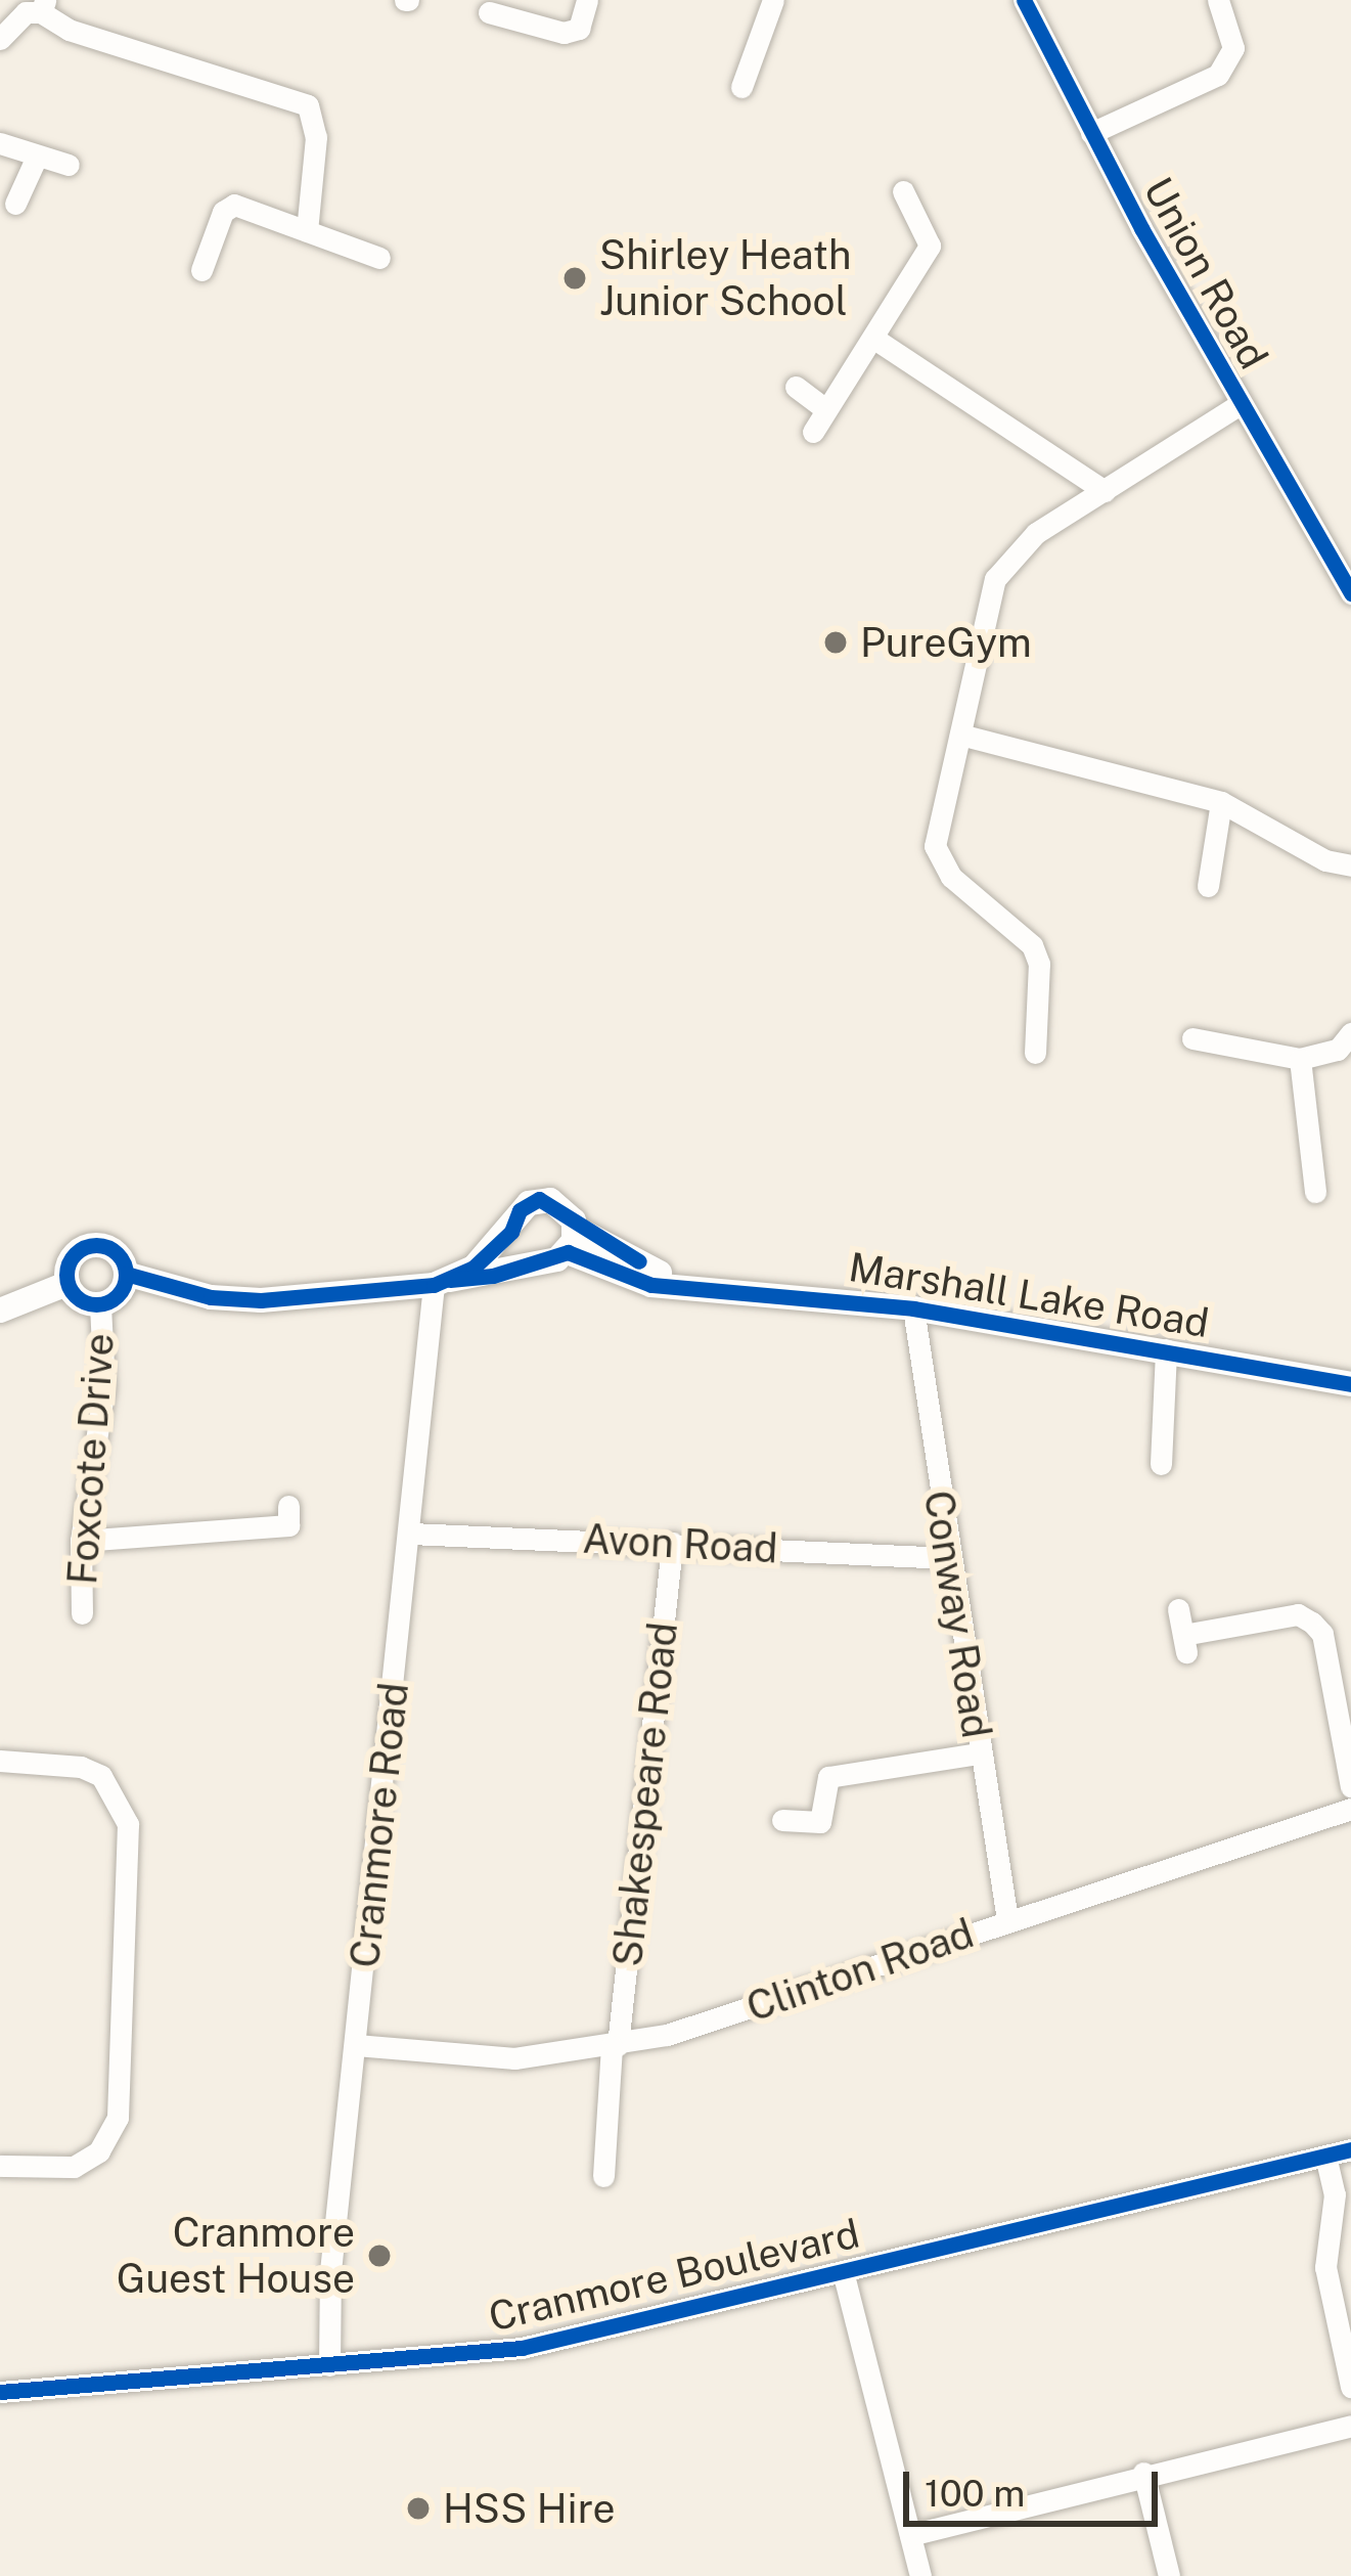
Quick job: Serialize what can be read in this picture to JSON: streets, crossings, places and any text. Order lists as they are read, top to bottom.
{
  "streets": {
    "main road": ["Marshall Lake Road"],
    "street": [
      "Union Road",
      "Foxcote Drive",
      "Avon Road",
      "Conway Road",
      "Shakespeare Road",
      "Cranmore Road",
      "Clinton Road",
      "Cranmore Boulevard"
    ]
  },
  "crossings": [
    ["Marshall Lake Road", "Conway Road"],
    ["Marshall Lake Road", "Cranmore Road"],
    ["Avon Road", "Conway Road"],
    ["Avon Road", "Shakespeare Road"],
    ["Avon Road", "Cranmore Road"],
    ["Conway Road", "Clinton Road"],
    ["Shakespeare Road", "Clinton Road"],
    ["Cranmore Road", "Clinton Road"],
    ["Cranmore Road", "Cranmore Boulevard"]
  ],
  "places": [
    "Shirley Heath Junior School",
    "PureGym",
    "Cranmore Guest House",
    "HSS Hire"
  ],
  "scale_bar": "100 m"
}
